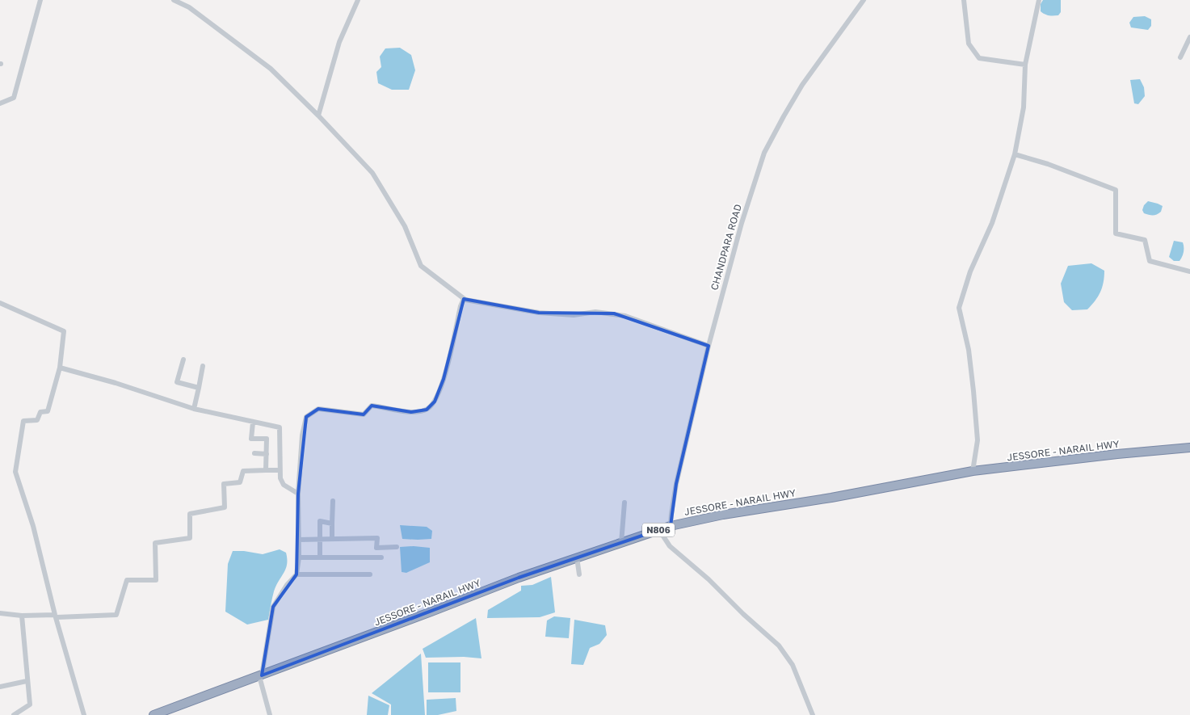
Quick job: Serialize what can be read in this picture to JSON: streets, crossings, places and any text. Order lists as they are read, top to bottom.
{
  "streets": {
    "highway": ["JESSORE - NARAIL HWY", "N806"],
    "street": ["CHANDPARA ROAD"]
  },
  "crossings": [
    ["CHANDPARA ROAD", "JESSORE - NARAIL HWY"]
  ]
}
